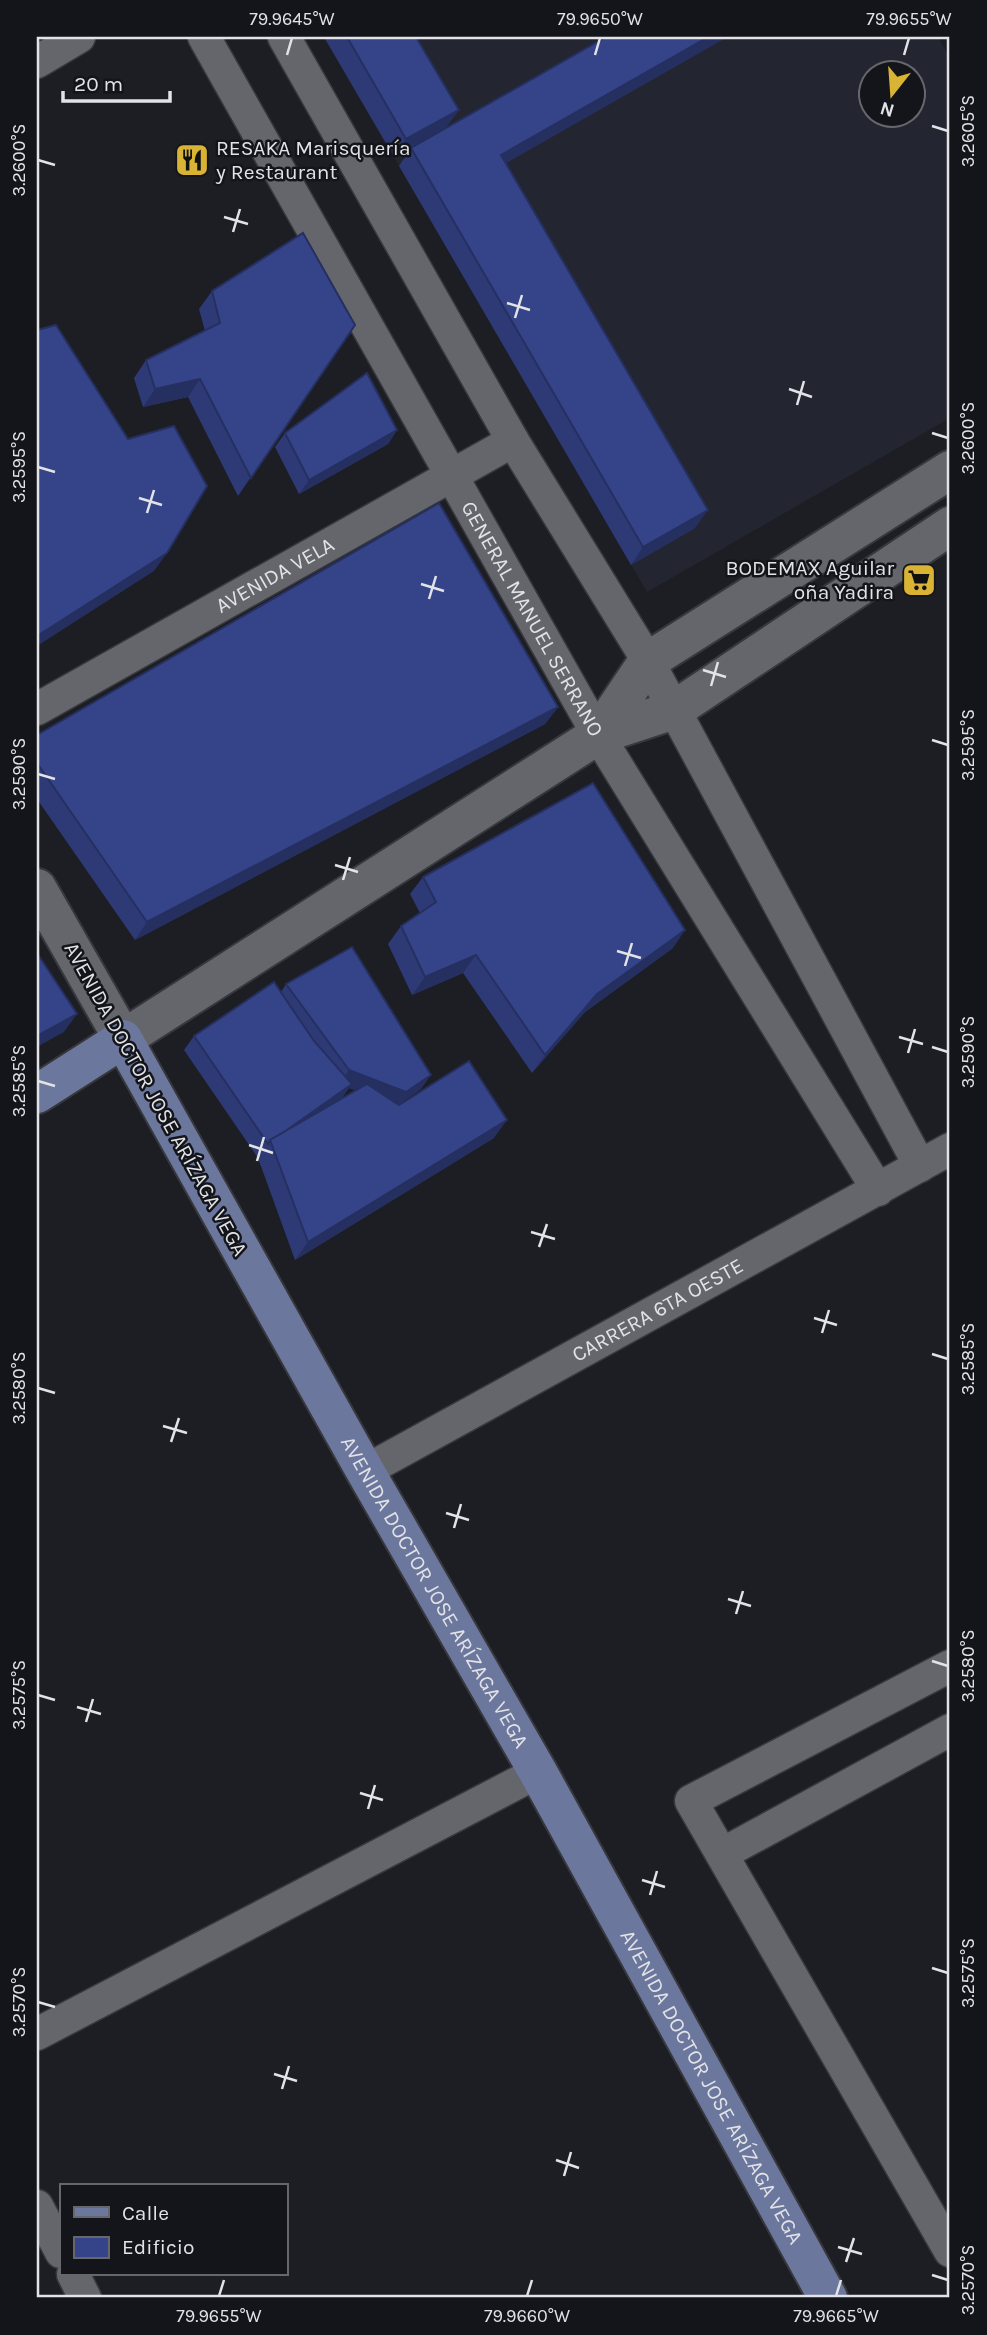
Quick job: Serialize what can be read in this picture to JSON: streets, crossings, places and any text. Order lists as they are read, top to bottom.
{
  "streets": {
    "main road": ["AVENIDA DOCTOR JOSE ARÍZAGA VEGA"],
    "street": ["AVENIDA VELA", "GENERAL MANUEL SERRANO", "CARRERA 6TA OESTE"]
  },
  "crossings": [
    ["AVENIDA VELA", "GENERAL MANUEL SERRANO"],
    ["GENERAL MANUEL SERRANO", "CARRERA 6TA OESTE"],
    ["AVENIDA DOCTOR JOSE ARÍZAGA VEGA", "CARRERA 6TA OESTE"]
  ],
  "places": {
    "restaurant": ["RESAKA Marisquería y Restaurant"],
    "supermarket": ["BODEMAX Aguilar oña Yadira"]
  },
  "legend": ["Calle", "Edificio"],
  "scale_bar": "20 m",
  "north": "bottom",
  "coordinates": [
    "79.9645°W",
    "79.9650°W",
    "79.9655°W",
    "3.2605°S",
    "3.2600°S",
    "3.2595°S",
    "3.2590°S",
    "3.2585°S",
    "3.2580°S",
    "3.2575°S",
    "3.2570°S",
    "79.9660°W",
    "79.9665°W"
  ]
}
